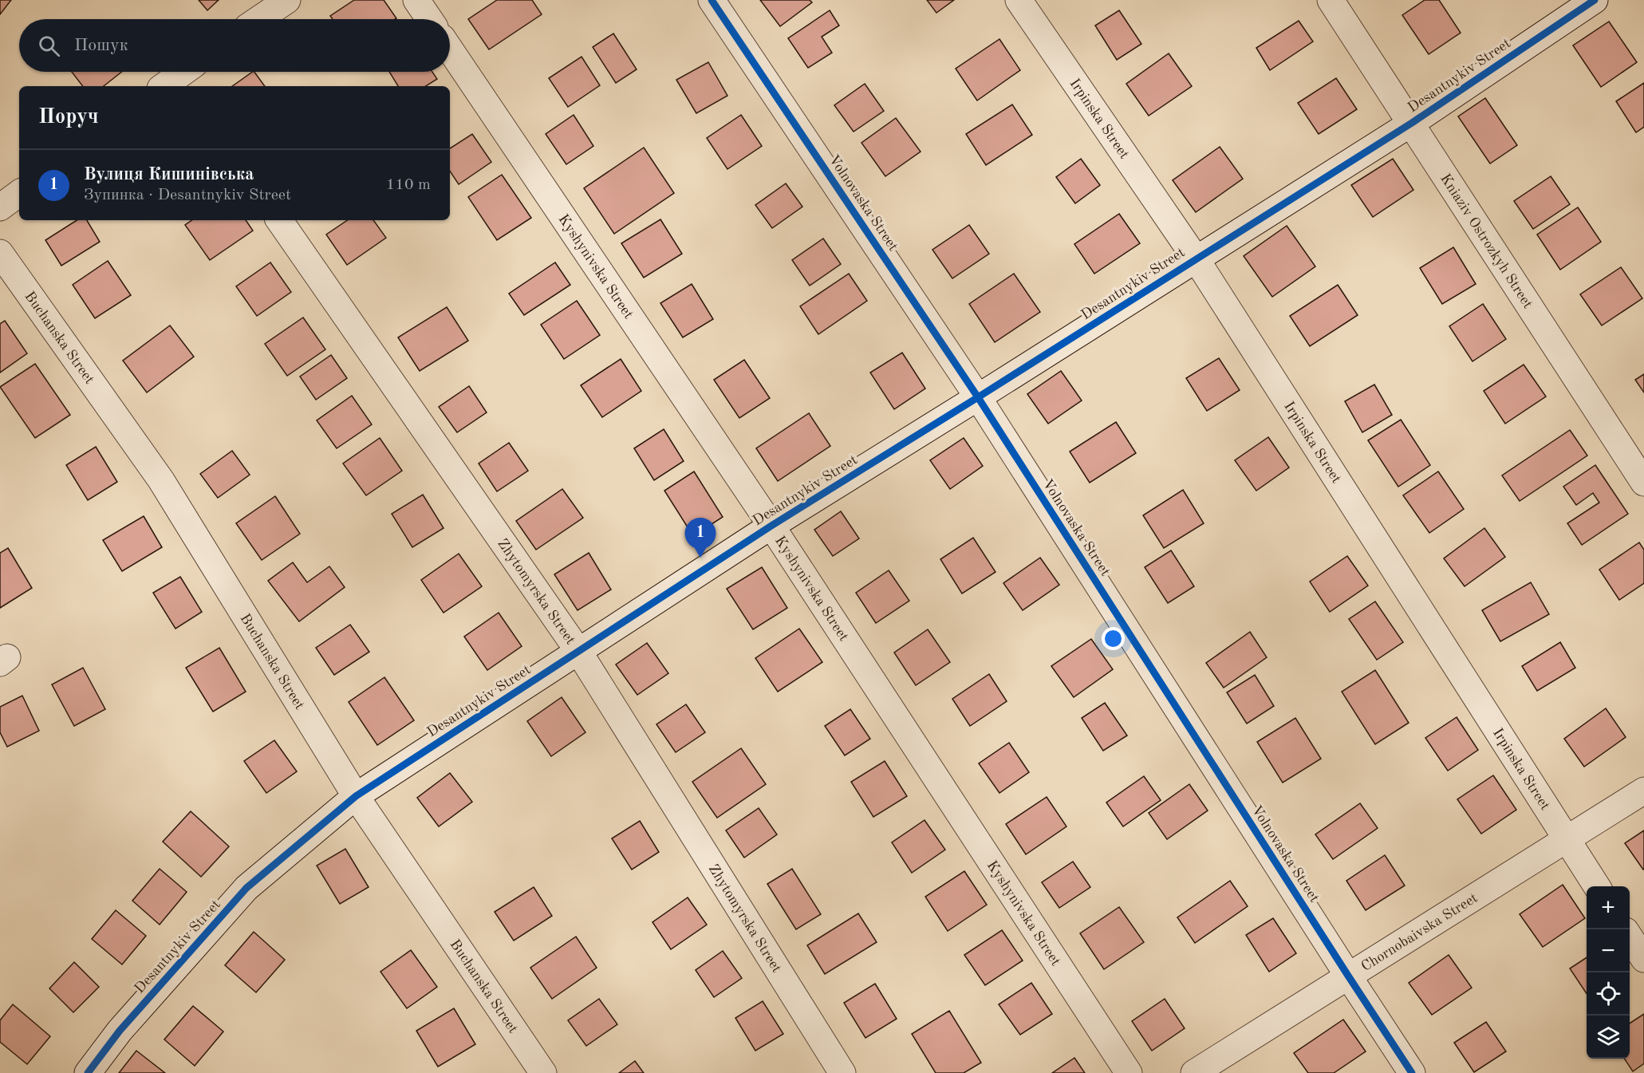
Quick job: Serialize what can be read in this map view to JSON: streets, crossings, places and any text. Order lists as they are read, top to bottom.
{
  "streets": {
    "street": [
      "Desantnykiv Street",
      "Irpinska Street",
      "Volnovaska Street",
      "Kniaziv Ostrozkyh Street",
      "Kyshynivska Street",
      "Buchanska Street",
      "Zhytomyrska Street",
      "Chornobaivska Street"
    ]
  },
  "crossings": [
    ["Desantnykiv Street", "Irpinska Street"],
    ["Desantnykiv Street", "Volnovaska Street"],
    ["Desantnykiv Street", "Kniaziv Ostrozkyh Street"],
    ["Desantnykiv Street", "Kyshynivska Street"],
    ["Desantnykiv Street", "Buchanska Street"],
    ["Desantnykiv Street", "Zhytomyrska Street"],
    ["Irpinska Street", "Chornobaivska Street"],
    ["Volnovaska Street", "Chornobaivska Street"]
  ],
  "page": {
    "search": "Пошук",
    "heading": "Поруч",
    "list": [
      {
        "mark": "1",
        "name": "Вулиця Кишинівська",
        "note": "Зупинка · Desantnykiv Street",
        "value": "110 m"
      }
    ],
    "pins": "1",
    "map_buttons": ["+", "−"]
  }
}
